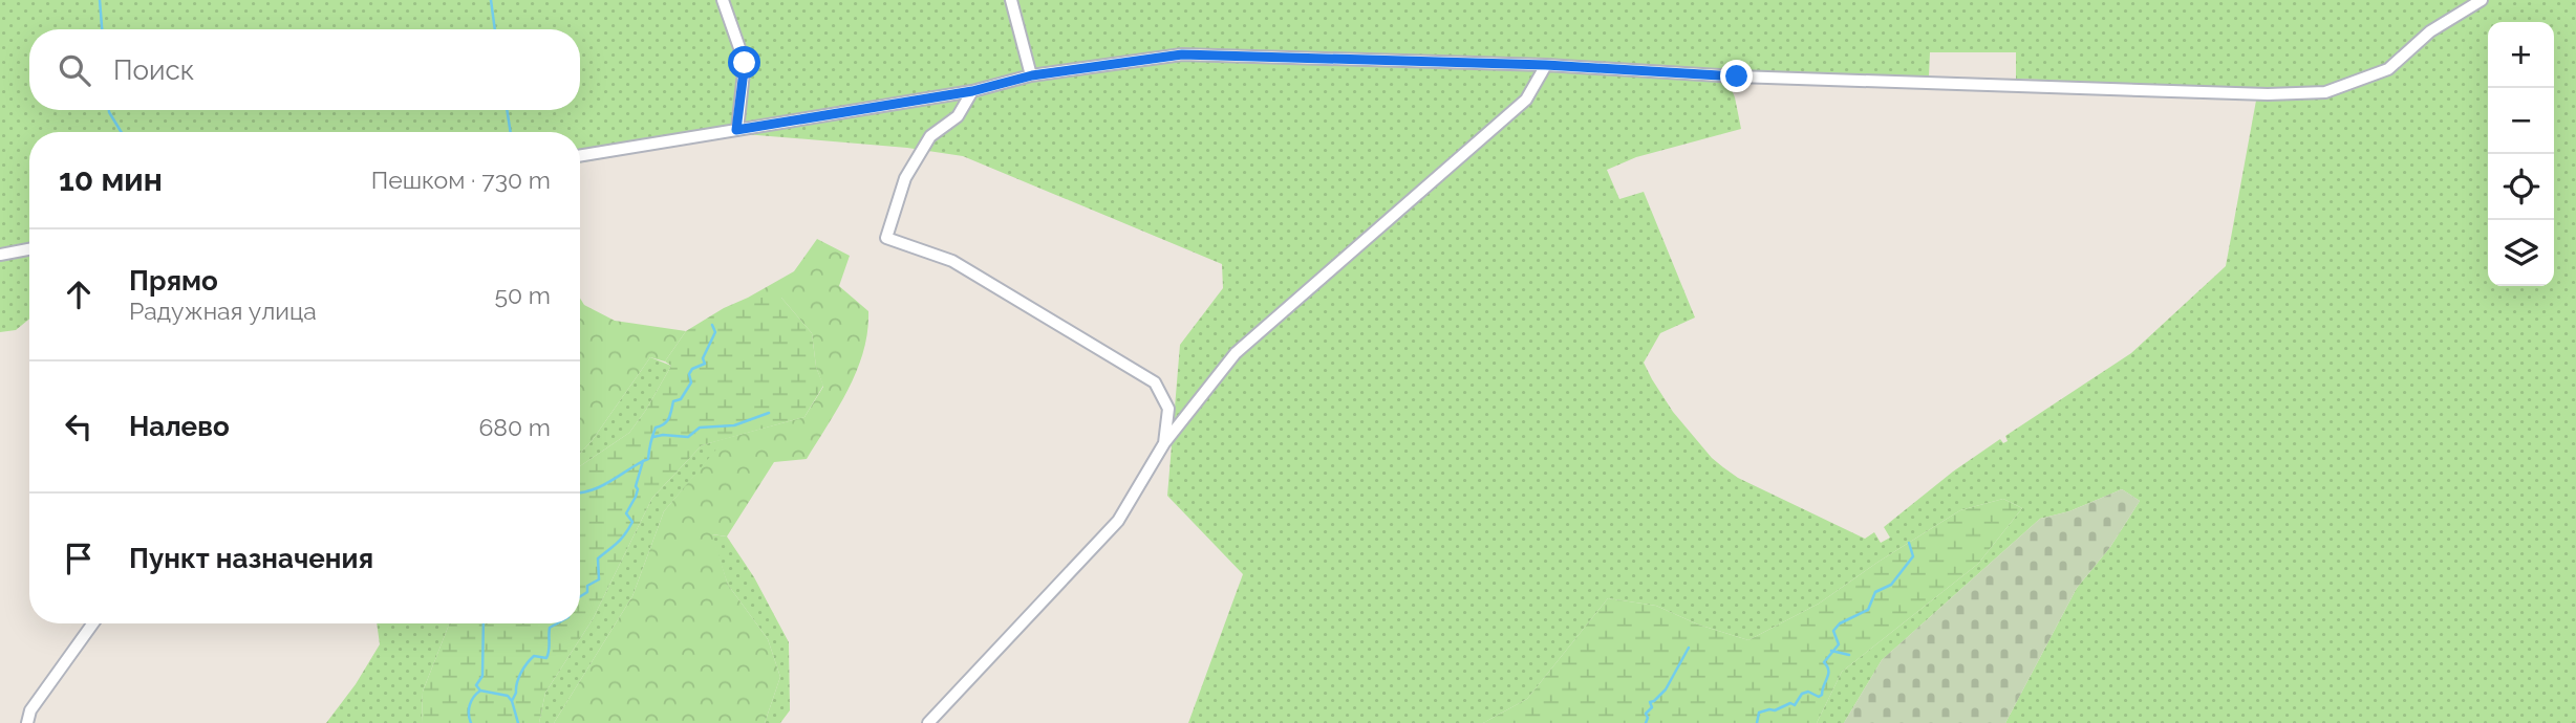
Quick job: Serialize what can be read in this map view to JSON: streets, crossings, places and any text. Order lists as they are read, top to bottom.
{
  "page": {
    "map_buttons": ["+", "−"],
    "search": "Поиск",
    "heading": ["10 мин", "Пешком · 730 m"],
    "list": [
      ["Прямо", "Радужная улица", "50 m"],
      ["Налево", "680 m"],
      "Пункт назначения"
    ]
  }
}
